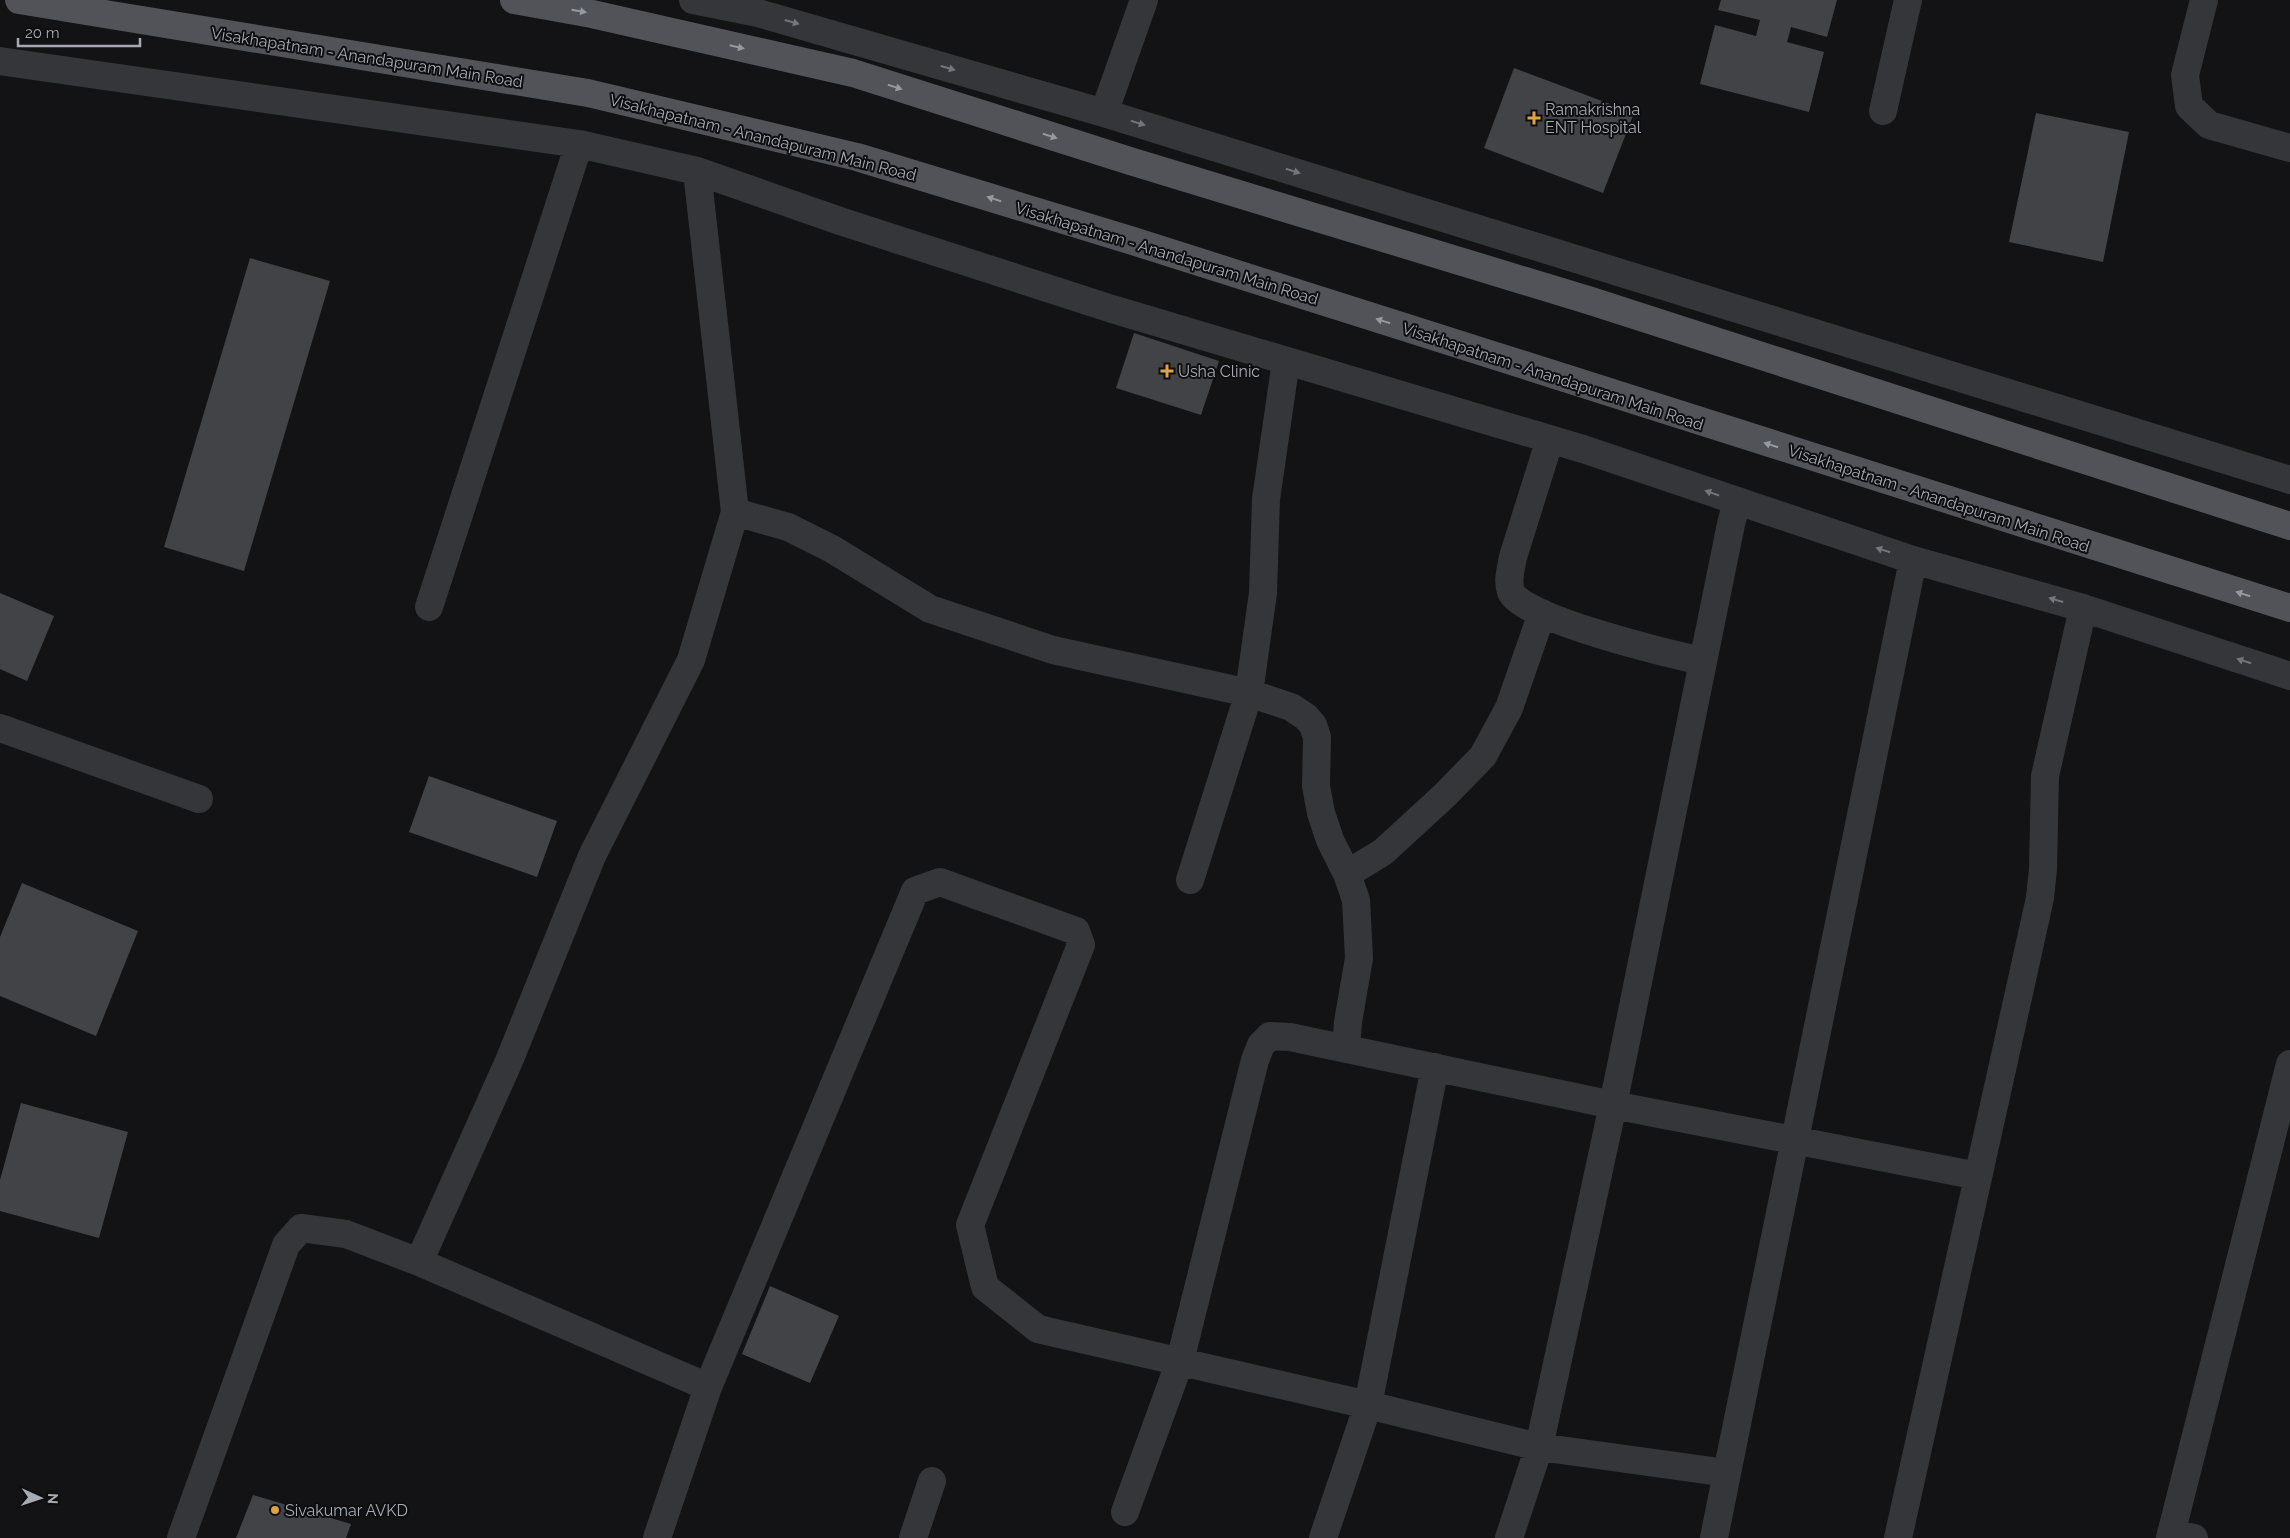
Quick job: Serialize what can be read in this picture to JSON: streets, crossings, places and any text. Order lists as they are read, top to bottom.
{
  "streets": {
    "main road": ["Visakhapatnam - Anandapuram Main Road"]
  },
  "places": {
    "health": ["Ramakrishna ENT Hospital", "Usha Clinic"],
    "other": ["Sivakumar AVKD"]
  },
  "scale_bar": "20 m",
  "north": "right"
}
